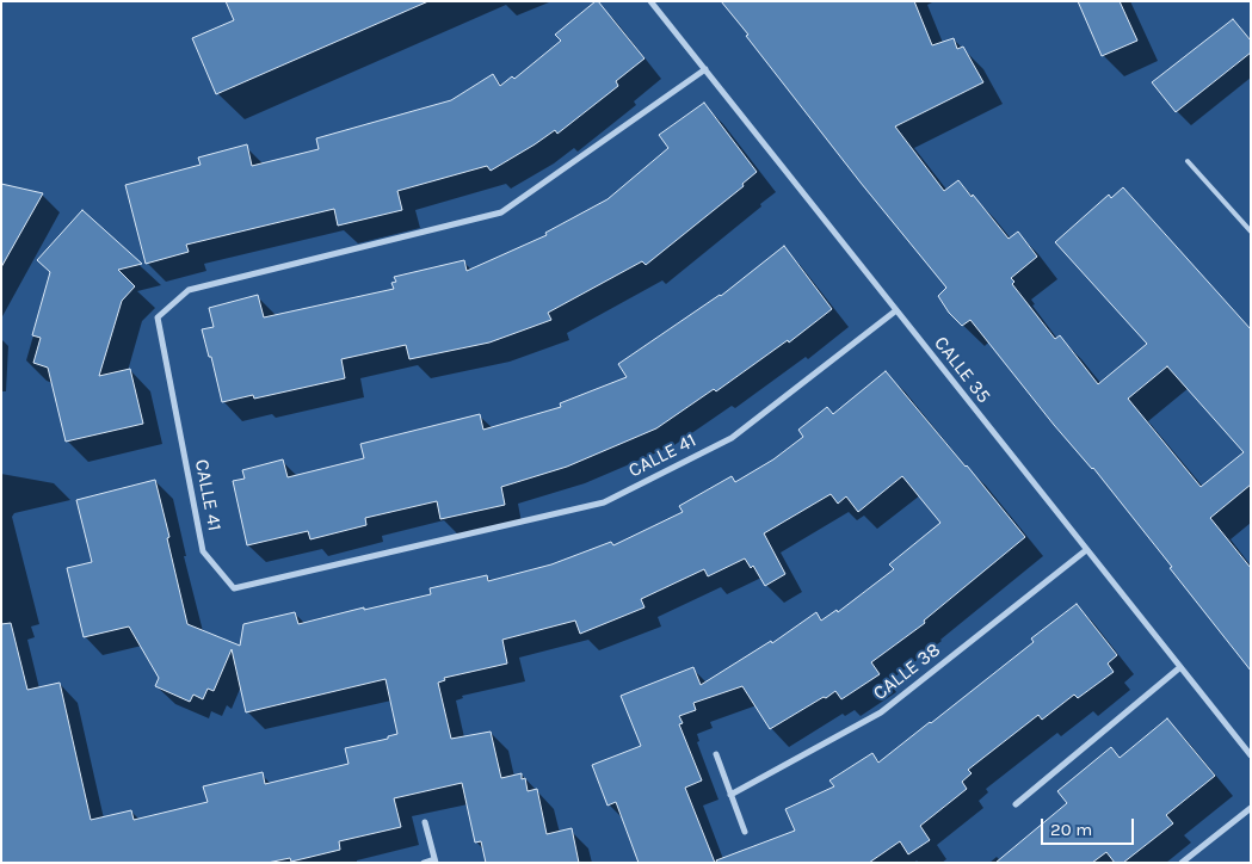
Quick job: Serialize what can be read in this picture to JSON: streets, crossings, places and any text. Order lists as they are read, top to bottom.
{
  "streets": {
    "street": ["CALLE 35", "CALLE 41", "CALLE 38"]
  },
  "crossings": [
    ["CALLE 35", "CALLE 41"],
    ["CALLE 35", "CALLE 38"]
  ],
  "scale_bar": "20 m"
}
